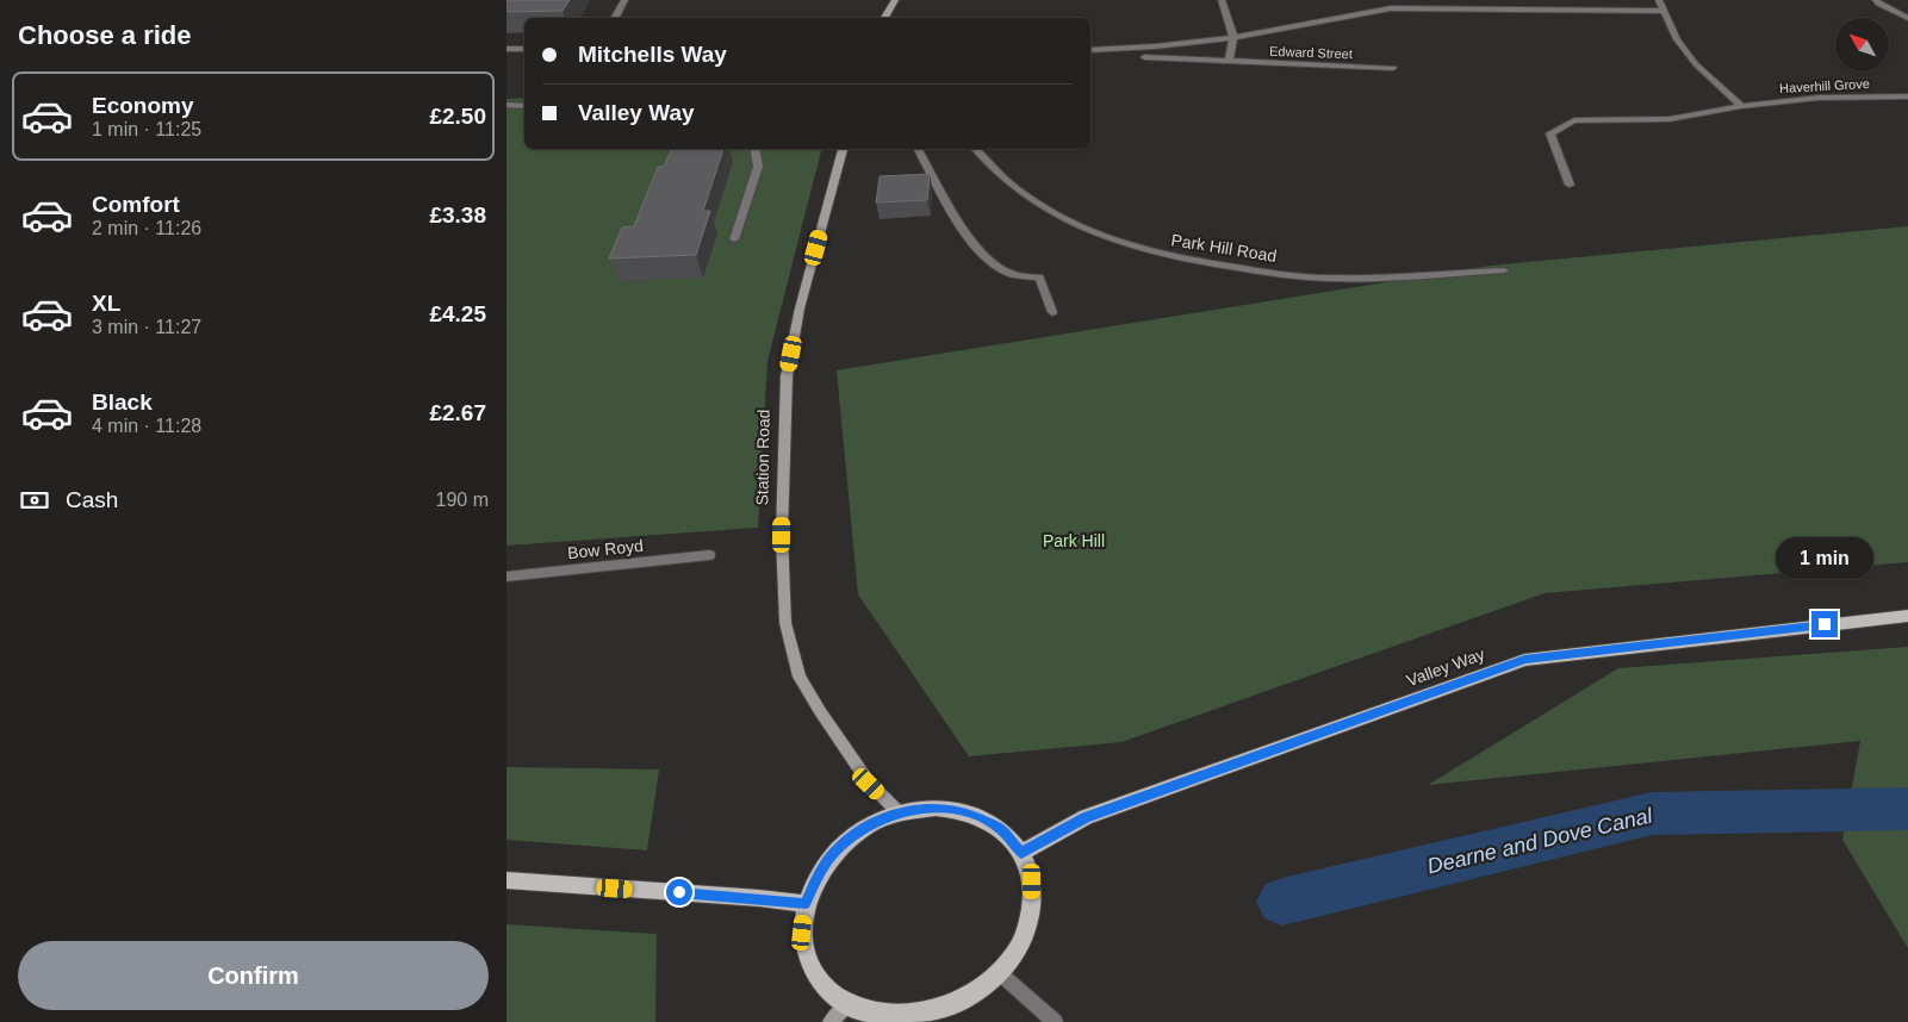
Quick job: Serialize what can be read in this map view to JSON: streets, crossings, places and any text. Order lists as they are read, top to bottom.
{
  "streets": {
    "main road": ["Station Road", "Valley Way"],
    "street": [
      "Edward Street",
      "Haverhill Grove",
      "Park Hill Road",
      "Bow Royd"
    ]
  },
  "water": ["Dearne and Dove Canal"],
  "parks": ["Park Hill"],
  "north": "top left",
  "page": {
    "heading": "Choose a ride",
    "banner": ["Mitchells Way", "Valley Way"],
    "list": [
      {
        "name": "Economy",
        "note": "1 min · 11:25",
        "value": "£2.50"
      },
      {
        "name": "Comfort",
        "note": "2 min · 11:26",
        "value": "£3.38"
      },
      {
        "name": "XL",
        "note": "3 min · 11:27",
        "value": "£4.25"
      },
      {
        "name": "Black",
        "note": "4 min · 11:28",
        "value": "£2.67"
      }
    ],
    "pay": ["Cash", "190 m"],
    "bubble": "1 min",
    "buttons": "Confirm"
  }
}
